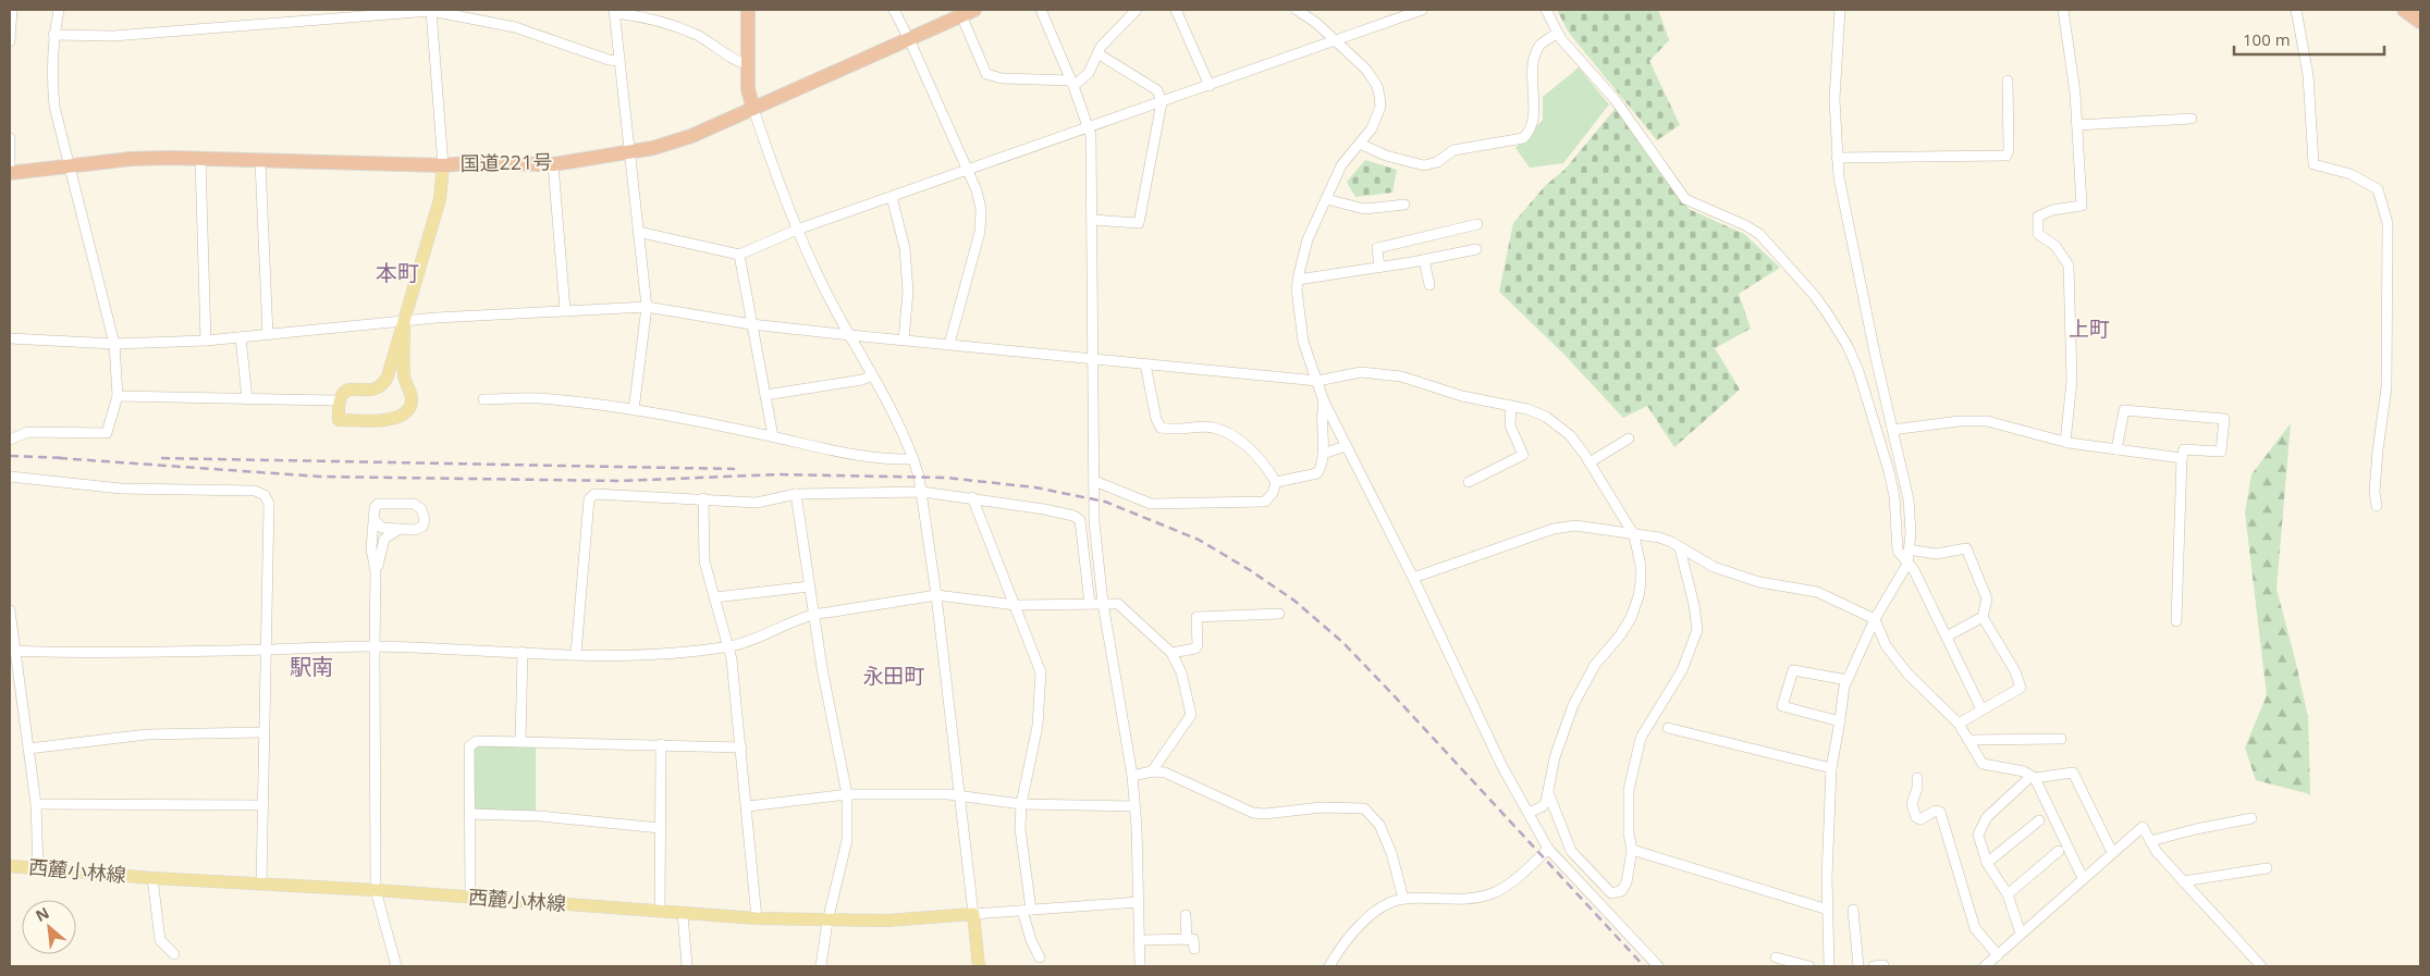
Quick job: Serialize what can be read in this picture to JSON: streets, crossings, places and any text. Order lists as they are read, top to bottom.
{
  "streets": {
    "highway": ["国道221号"],
    "main road": ["西麓小林線"]
  },
  "districts": [
    "本町",
    "上町",
    "駅南",
    "永田町"
  ],
  "scale_bar": "100 m",
  "north": "top left"
}
